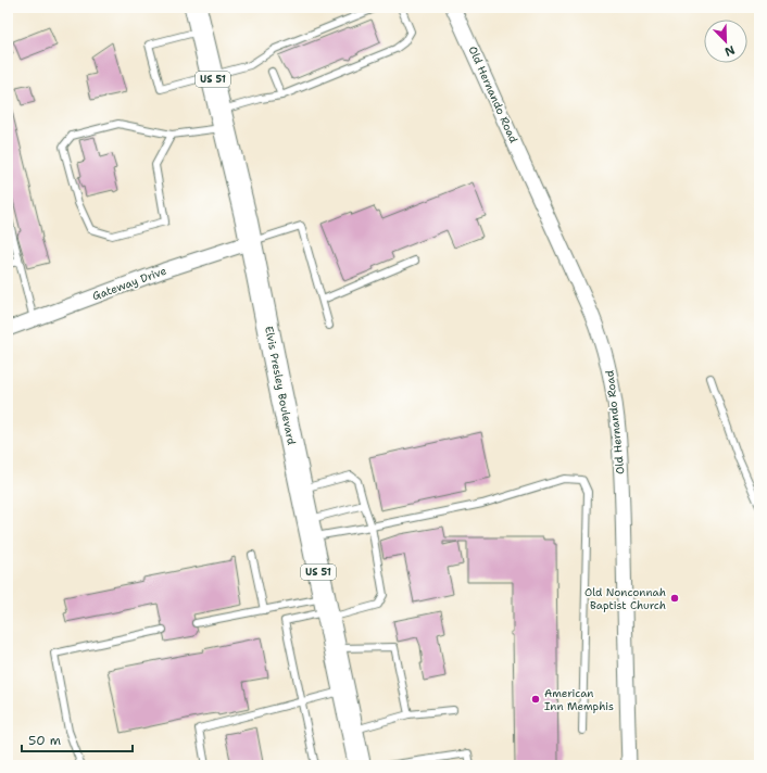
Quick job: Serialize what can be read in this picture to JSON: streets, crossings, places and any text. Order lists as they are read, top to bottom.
{
  "streets": {
    "main road": ["US 51", "Elvis Presley Boulevard"],
    "street": ["Old Hernando Road", "Gateway Drive"]
  },
  "crossings": [
    ["Gateway Drive", "Elvis Presley Boulevard"]
  ],
  "places": ["Old Nonconnah Baptist Church", "American Inn Memphis"],
  "scale_bar": "50 m",
  "north": "bottom right"
}
